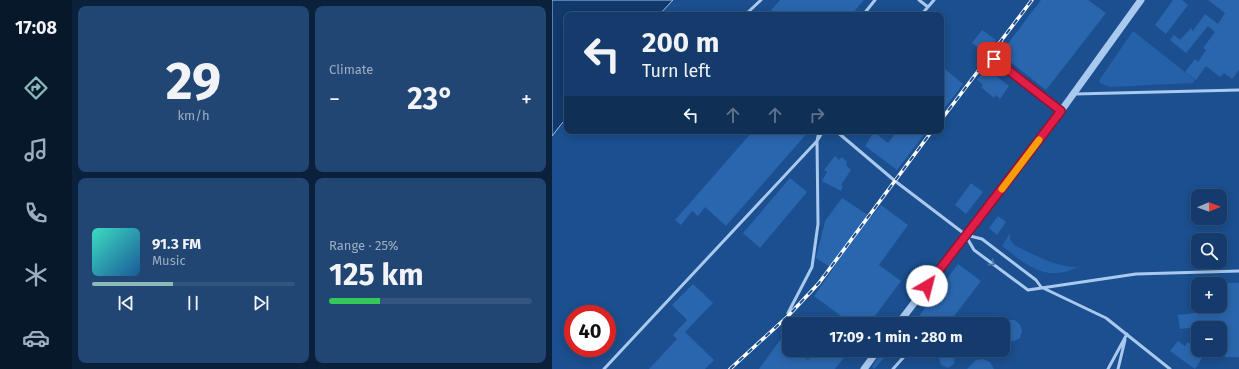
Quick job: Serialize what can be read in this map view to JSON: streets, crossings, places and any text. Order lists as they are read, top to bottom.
{
  "north": "right",
  "page": {
    "tabs": "17:08",
    "tile": [
      ["29", "km/h"],
      "Climate",
      ["Range · 25%", "125 km"]
    ],
    "turn": ["200 m", "Turn left"],
    "heat": ["−", "23°", "+"],
    "map_buttons": ["+", "−"],
    "song": ["91.3 FM", "Music"],
    "limit": "40",
    "trip": "17:09 · 1 min · 280 m"
  }
}
